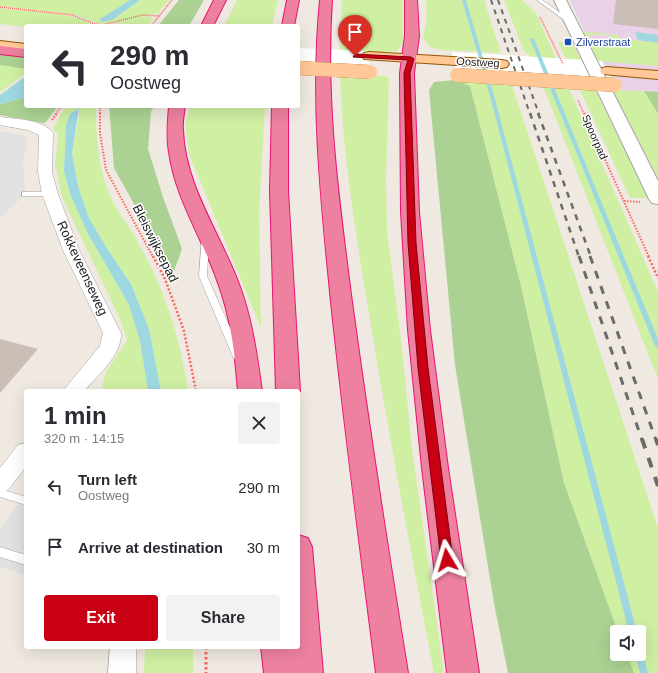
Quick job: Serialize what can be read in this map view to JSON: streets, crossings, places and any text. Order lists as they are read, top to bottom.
{
  "streets": {
    "main road": ["Oostweg"],
    "street": ["Rokkeveenseweg"],
    "path": ["Spoorpad", "Bleiswijksepad"]
  },
  "places": {
    "transit": ["Zilverstraat"]
  },
  "page": {
    "turn": ["290 m", "Oostweg"],
    "heading": ["1 min", "320 m · 14:15"],
    "list": [
      {
        "name": "Turn left",
        "note": "Oostweg",
        "value": "290 m"
      },
      {
        "name": "Arrive at destination",
        "value": "30 m"
      }
    ],
    "buttons": ["Exit", "Share"]
  }
}
